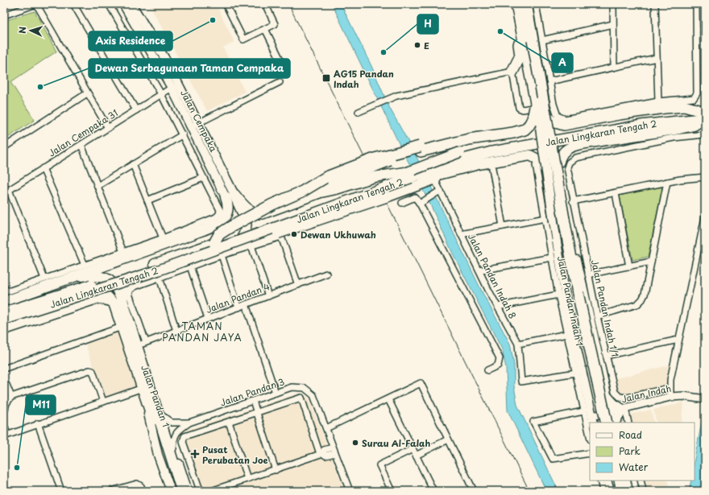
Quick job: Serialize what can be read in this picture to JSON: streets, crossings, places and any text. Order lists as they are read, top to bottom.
{
  "streets": {
    "highway": ["Jalan Lingkaran Tengah 2", "Jalan Pandan 1"],
    "main road": ["Jalan Cempaka"],
    "street": [
      "Jalan Cempaka 31",
      "Jalan Pandan Indah 8",
      "Jalan Pandan 4",
      "Jalan Pandan Indah 1",
      "Jalan Pandan Indah 1/1",
      "Jalan Pandan 3",
      "Jalan Indah"
    ]
  },
  "crossings": [
    ["Jalan Cempaka", "Jalan Cempaka 31"],
    ["Jalan Pandan Indah 8", "Jalan Pandan Indah 1"],
    ["Jalan Pandan 4", "Jalan Pandan 1"],
    ["Jalan Pandan 3", "Jalan Pandan 1"]
  ],
  "districts": ["TAMAN PANDAN JAYA"],
  "places": {
    "other": [
      "Axis Residence",
      "A",
      "E",
      "H",
      "Dewan Serbagunaan Taman Cempaka",
      "Dewan Ukhuwah",
      "Surau Al-Falah",
      "M11"
    ],
    "transit": ["AG15 Pandan Indah"],
    "health": ["Pusat Perubatan Joe"]
  },
  "legend": ["Road", "Park", "Water"],
  "north": "left"
}
